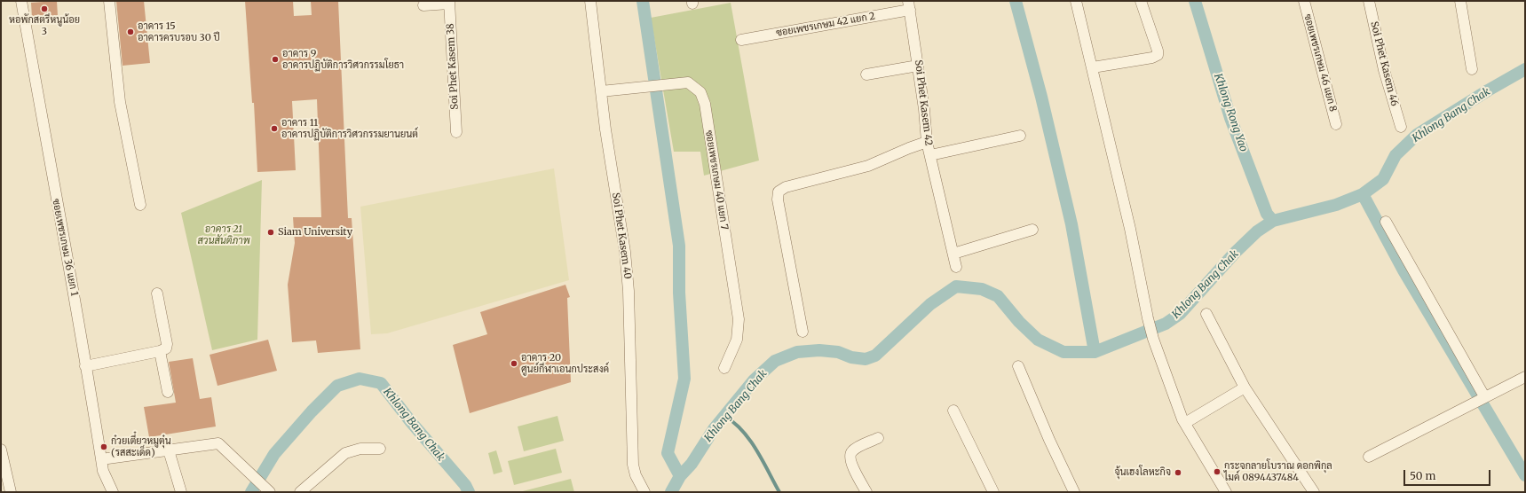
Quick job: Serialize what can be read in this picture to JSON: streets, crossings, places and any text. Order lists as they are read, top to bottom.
{
  "streets": {
    "street": [
      "ซอยเพชรเกษม 42 แยก 2",
      "ซอยเพชรเกษม 46 แยก 8",
      "Soi Phet Kasem 46",
      "Soi Phet Kasem 38",
      "Soi Phet Kasem 42",
      "ซอยเพชรเกษม 40 แยก 7",
      "Soi Phet Kasem 40",
      "ซอยเพชรเกษม 36 แยก 1"
    ]
  },
  "crossings": [
    ["ซอยเพชรเกษม 42 แยก 2", "Soi Phet Kasem 42"],
    ["ซอยเพชรเกษม 40 แยก 7", "Soi Phet Kasem 40"]
  ],
  "water": ["Khlong Rong Yao", "Khlong Bang Chak"],
  "parks": ["อาคาร 21 สวนสันติภาพ"],
  "places": [
    "หอพักสตรีหนูน้อย 3",
    "อาคาร 15 อาคารครบรอบ 30 ปี",
    "อาคาร 9 อาคารปฏิบัติการวิศวกรรมโยธา",
    "อาคาร 11 อาคารปฏิบัติการวิศวกรรมยานยนต์",
    "Siam University",
    "อาคาร 20 ศูนย์กีฬาเอนกประสงค์",
    "ก๋วยเตี๋ยวหมูตุ๋น (รสสะเด็ด)",
    "กระจกลายโบราณ ดอกพิกุล ไมค์ 0894437484",
    "จุ้นเฮงโลหะกิจ"
  ],
  "scale_bar": "50 m"
}
